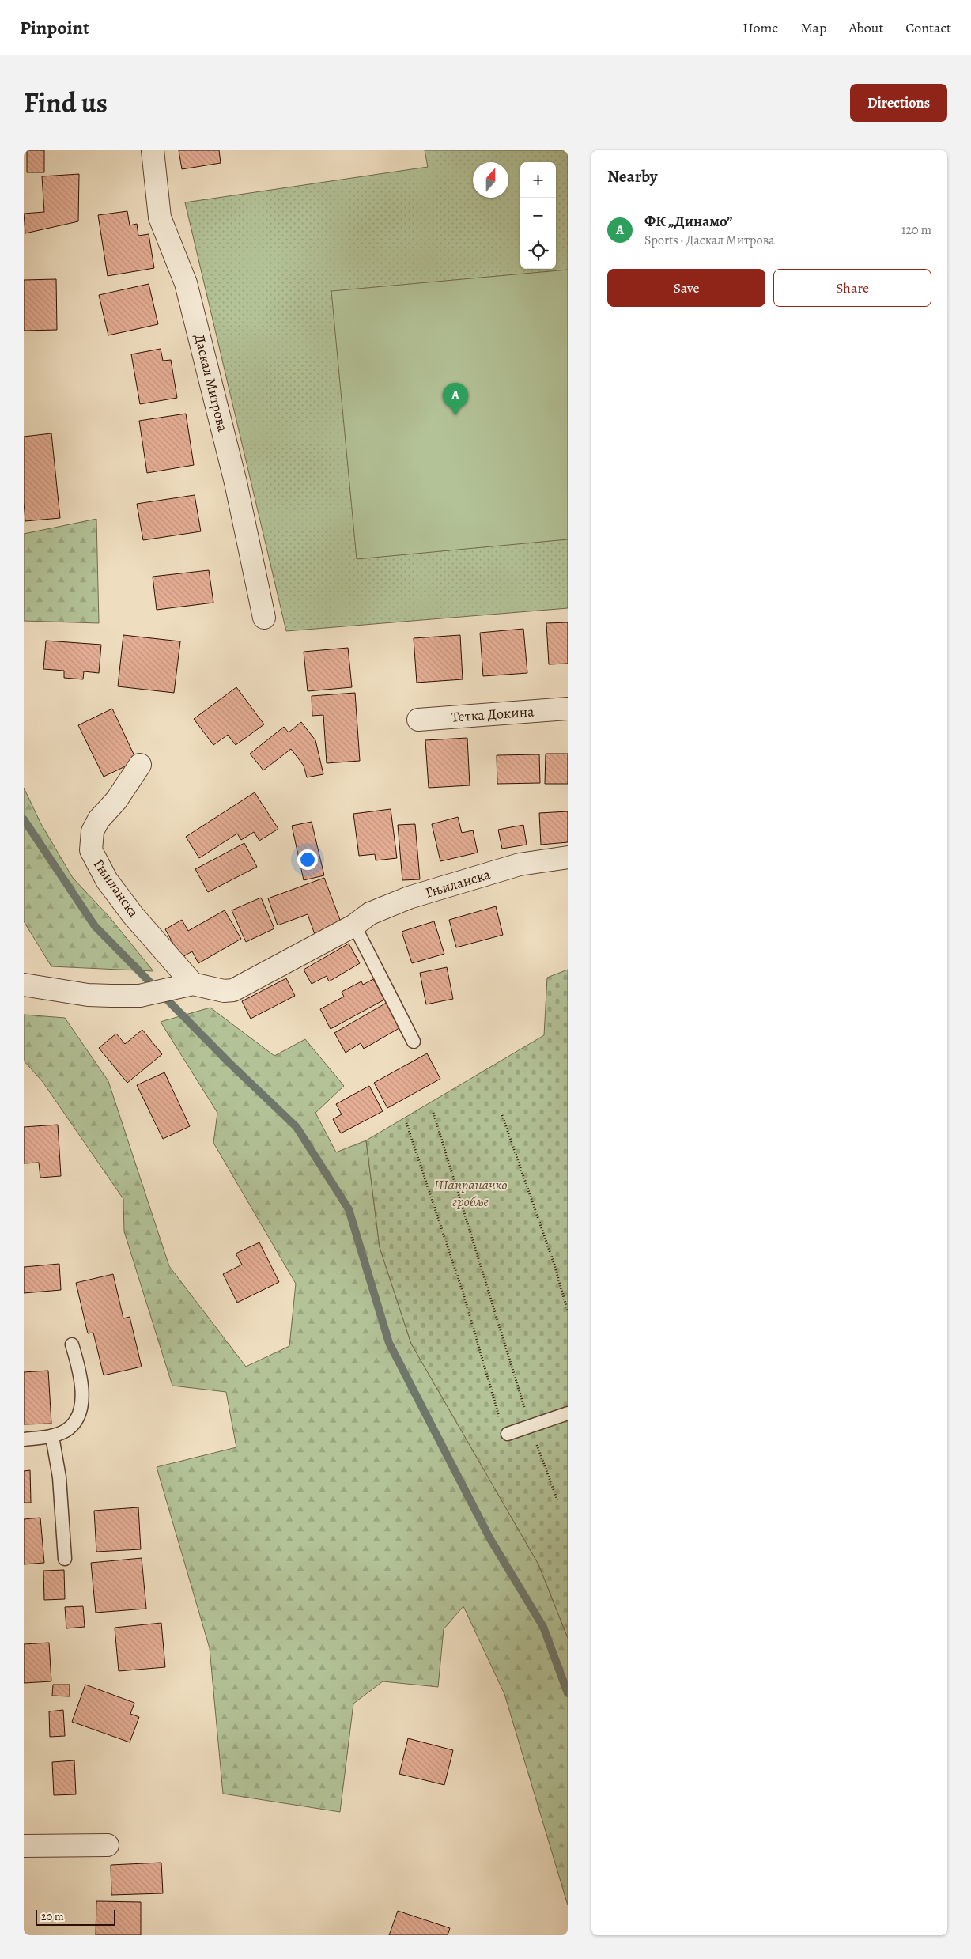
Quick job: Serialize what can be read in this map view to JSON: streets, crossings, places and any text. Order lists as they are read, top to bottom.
{
  "streets": {
    "street": ["Даскал Митрова", "Тетка Докина", "Гњиланска"]
  },
  "parks": ["Шапраначко гробље"],
  "scale_bar": "20 m",
  "north": "top",
  "page": {
    "header": "Pinpoint",
    "nav": [
      "Home",
      "Map",
      "About",
      "Contact"
    ],
    "title": "Find us",
    "buttons": [
      "Directions",
      ["Save", "Share"]
    ],
    "heading": "Nearby",
    "map_buttons": ["+", "−"],
    "list": [
      {
        "mark": "A",
        "name": "ФК „Динамо”",
        "note": "Sports · Даскал Митрова",
        "value": "120 m"
      }
    ],
    "pins": "A",
    "scale": "20 m"
  }
}
